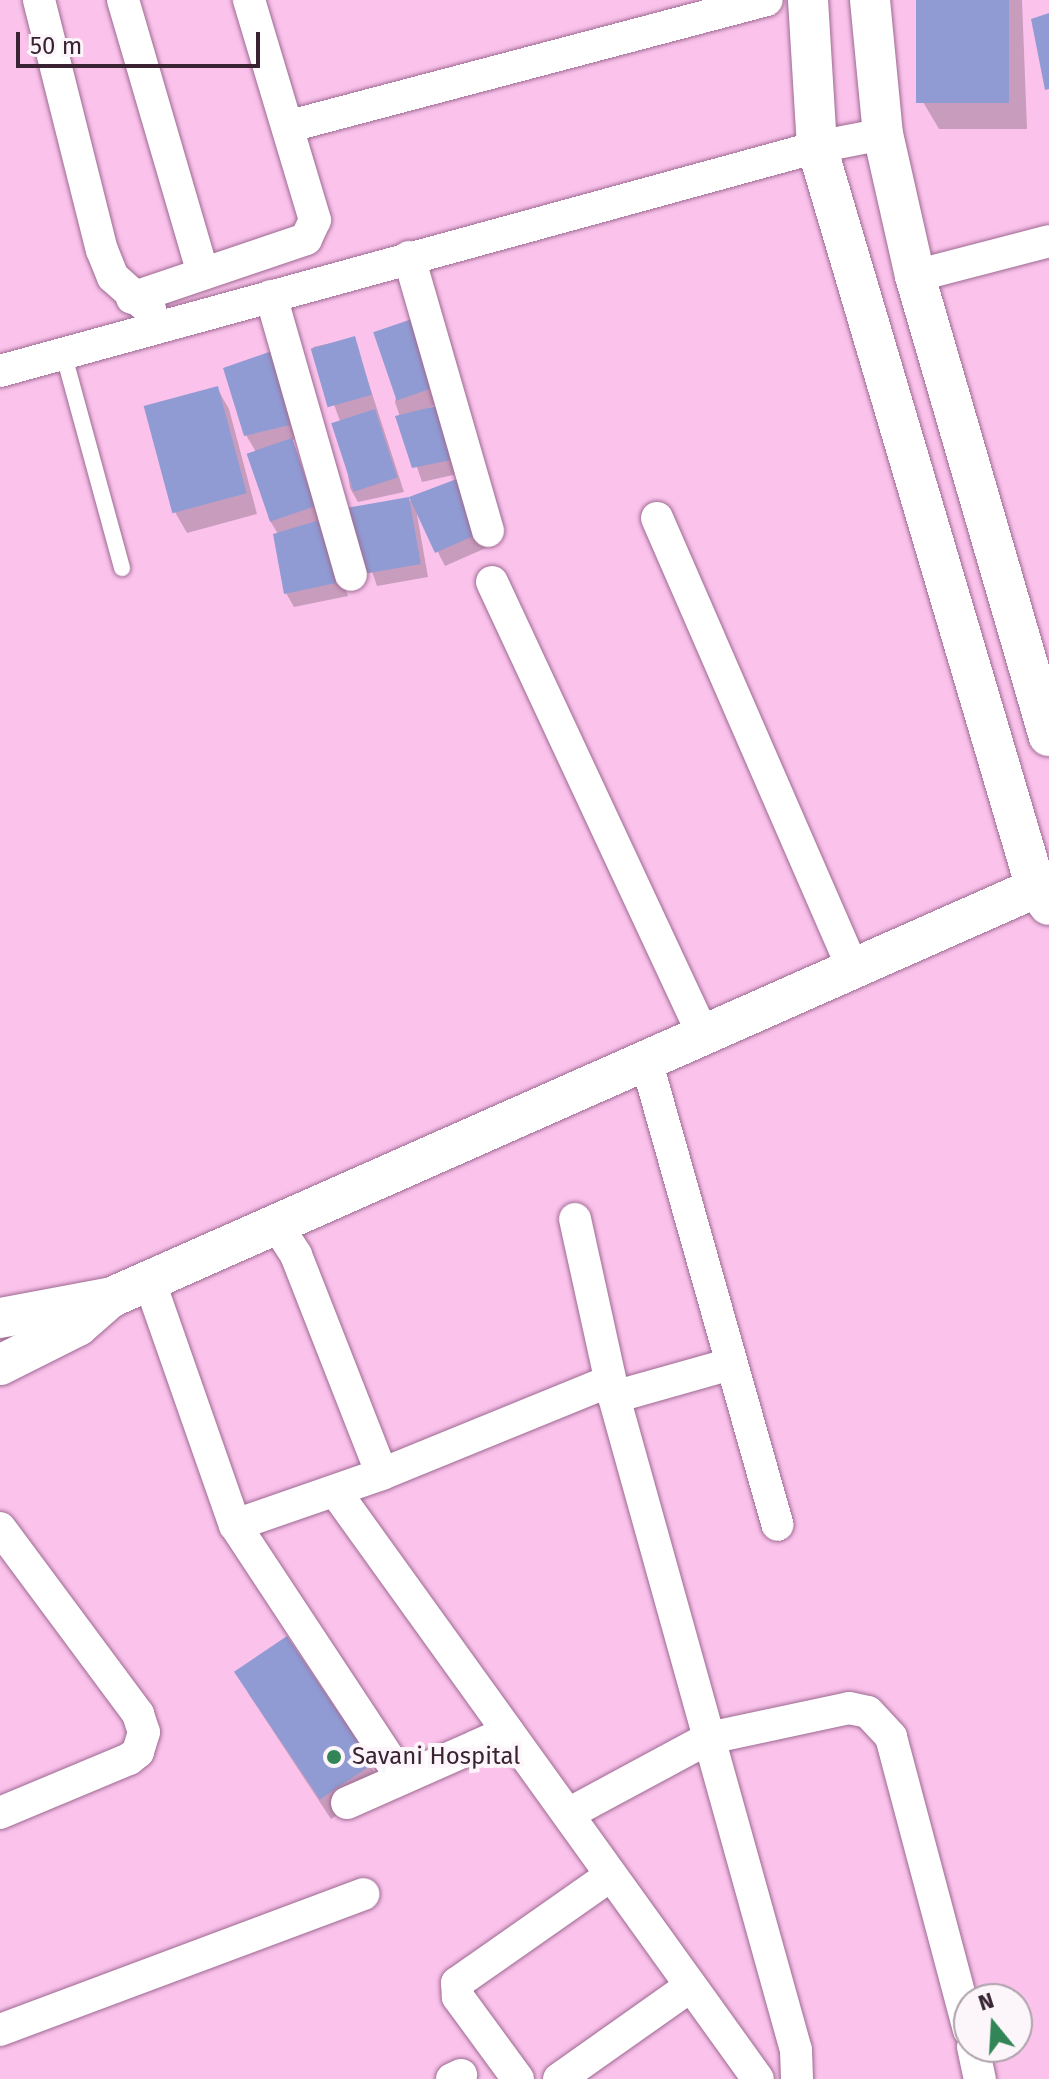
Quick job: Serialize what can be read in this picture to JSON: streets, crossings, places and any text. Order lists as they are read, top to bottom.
{
  "places": ["Savani Hospital"],
  "scale_bar": "50 m",
  "north": "top"
}
